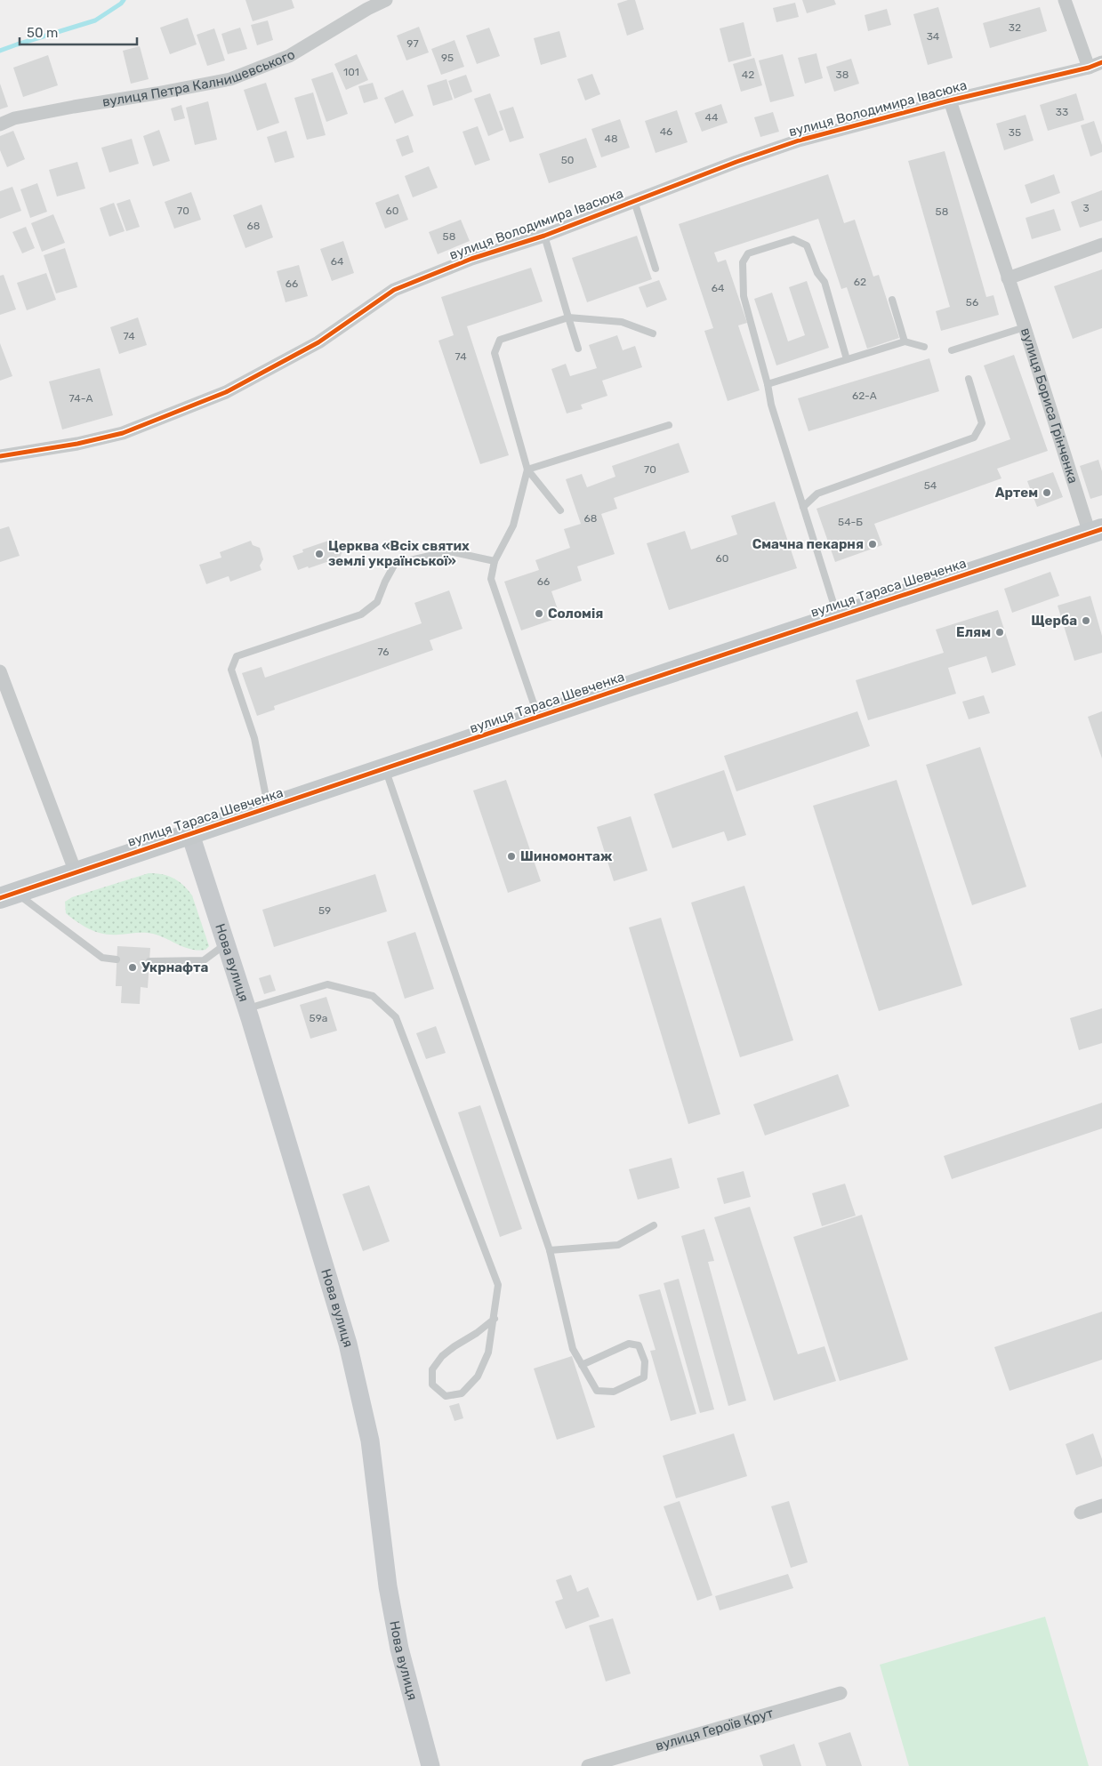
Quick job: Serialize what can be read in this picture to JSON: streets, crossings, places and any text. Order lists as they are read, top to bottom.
{
  "streets": {
    "main road": ["вулиця Тараса Шевченка"],
    "street": [
      "вулиця Петра Калнишевського",
      "вулиця Володимира Івасюка",
      "вулиця Бориса Грінченка",
      "Нова вулиця",
      "вулиця Героїв Крут"
    ]
  },
  "crossings": [
    ["вулиця Володимира Івасюка", "вулиця Бориса Грінченка"],
    ["вулиця Бориса Грінченка", "вулиця Тараса Шевченка"],
    ["вулиця Тараса Шевченка", "Нова вулиця"]
  ],
  "places": [
    "Артем",
    "Смачна пекарня",
    "Церква «Всіх святих землі української»",
    "Соломiя",
    "Щерба",
    "Елям",
    "Шиномонтаж",
    "Укрнафта"
  ],
  "house_numbers": [
    "32",
    "34",
    "97",
    "95",
    "101",
    "42",
    "38",
    "33",
    "44",
    "46",
    "35",
    "48",
    "50",
    "3",
    "70",
    "60",
    "58",
    "68",
    "58",
    "64",
    "62",
    "66",
    "64",
    "56",
    "74",
    "74",
    "62-А",
    "74-А",
    "70",
    "54",
    "68",
    "54-Б",
    "60",
    "66",
    "76",
    "59",
    "59а"
  ],
  "scale_bar": "50 m"
}
